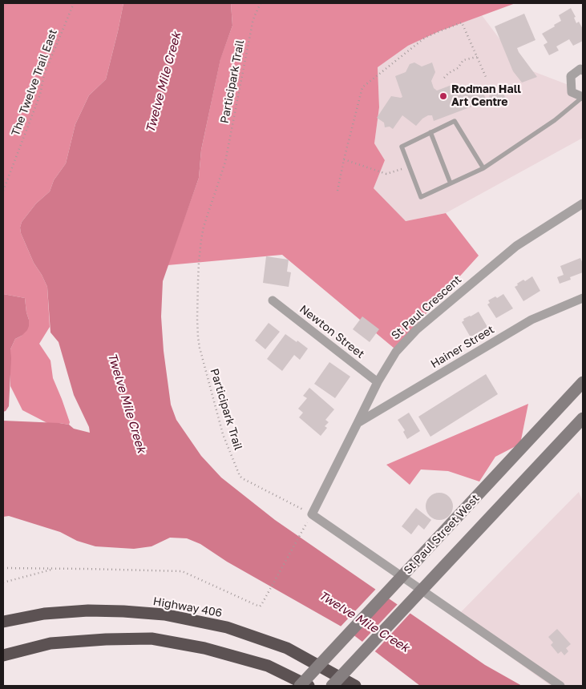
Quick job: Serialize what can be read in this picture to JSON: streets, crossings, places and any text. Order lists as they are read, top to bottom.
{
  "streets": {
    "highway": ["Highway 406"],
    "main road": ["St Paul Street West"],
    "street": ["St Paul Crescent", "Newton Street", "Hainer Street"],
    "path": ["Participark Trail", "The Twelve Trail East"]
  },
  "crossings": [
    ["Participark Trail", "St Paul Crescent"],
    ["St Paul Crescent", "Newton Street"],
    ["St Paul Crescent", "Hainer Street"]
  ],
  "water": ["Twelve Mile Creek"],
  "places": ["Rodman Hall Art Centre"]
}
